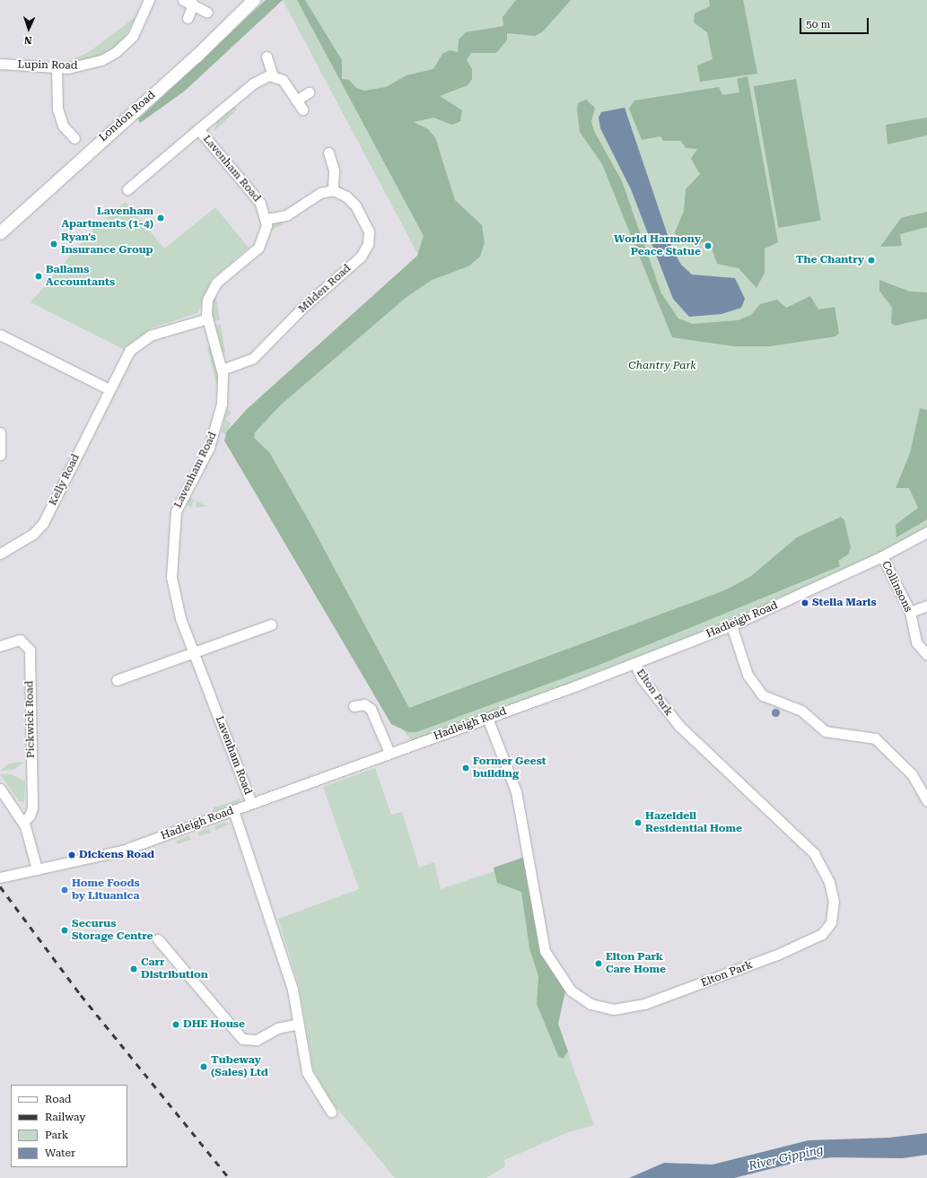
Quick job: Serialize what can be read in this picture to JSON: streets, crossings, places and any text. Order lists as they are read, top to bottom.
{
  "streets": {
    "main road": ["London Road"],
    "street": [
      "Lupin Road",
      "Lavenham Road",
      "Milden Road",
      "Kelly Road",
      "Collinsons",
      "Hadleigh Road",
      "Elton Park",
      "Pickwick Road"
    ]
  },
  "crossings": [
    ["Lavenham Road", "Milden Road"],
    ["Lavenham Road", "Kelly Road"],
    ["Lavenham Road", "Hadleigh Road"],
    ["Collinsons", "Hadleigh Road"],
    ["Hadleigh Road", "Elton Park"]
  ],
  "water": ["River Gipping"],
  "parks": ["Chantry Park"],
  "places": [
    "Lavenham Apartments (1-4)",
    "Ryan's Insurance Group",
    "World Harmony Peace Statue",
    "The Chantry",
    "Ballams Accountants",
    "Stella Maris",
    "Former Geest building",
    "Hazeldell Residential Home",
    "Dickens Road",
    "Home Foods by Lituanica",
    "Securus Storage Centre",
    "Elton Park Care Home",
    "Carr Distribution",
    "DHE House",
    "Tubeway (Sales) Ltd"
  ],
  "legend": [
    "Road",
    "Railway",
    "Park",
    "Water"
  ],
  "scale_bar": "50 m",
  "north": "bottom"
}
